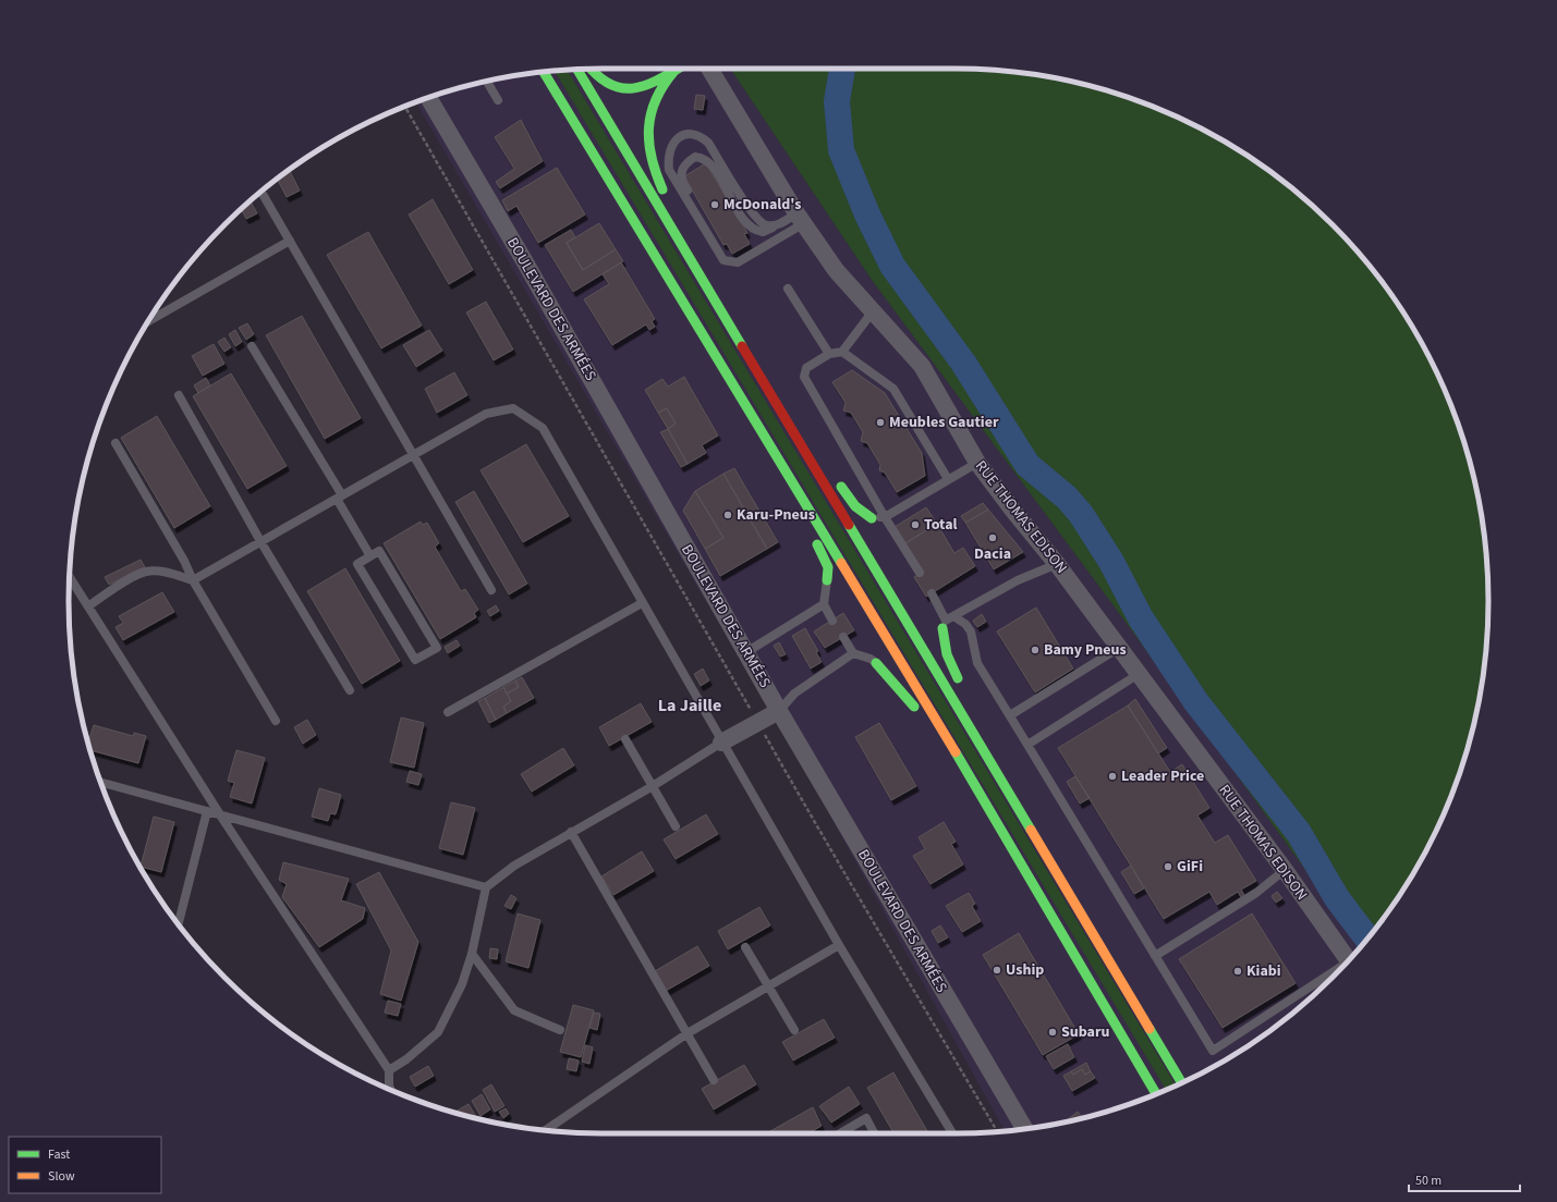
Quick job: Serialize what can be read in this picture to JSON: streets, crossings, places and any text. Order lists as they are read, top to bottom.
{
  "streets": {
    "street": ["BOULEVARD DES ARMÉES", "RUE THOMAS EDISON"]
  },
  "districts": ["La Jaille"],
  "places": [
    "McDonald's",
    "Meubles Gautier",
    "Karu-Pneus",
    "Total",
    "Dacia",
    "Bamy Pneus",
    "Leader Price",
    "GiFi",
    "Uship",
    "Kiabi",
    "Subaru"
  ],
  "legend": ["Fast", "Slow"],
  "scale_bar": "50 m"
}
